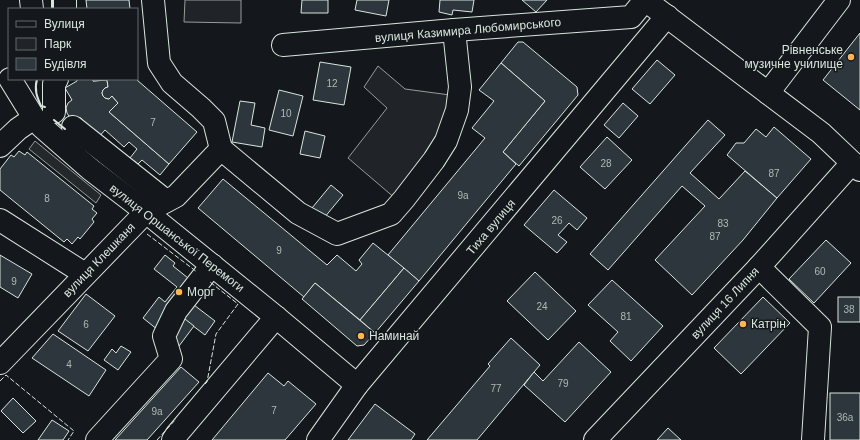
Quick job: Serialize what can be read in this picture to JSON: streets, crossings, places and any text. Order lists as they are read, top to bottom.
{
  "streets": {
    "street": [
      "вулиця Казимира Любомирського",
      "Тиха вулиця",
      "вулиця Оршанської Перемоги",
      "вулиця Клешканя",
      "вулиця 16 Липня"
    ]
  },
  "crossings": [
    ["Тиха вулиця", "вулиця Оршанської Перемоги"],
    ["вулиця Оршанської Перемоги", "вулиця Клешканя"]
  ],
  "places": [
    "Рівненське музичне училище",
    "Морг",
    "Катрін",
    "Наминай"
  ],
  "house_numbers": [
    "12",
    "10",
    "7",
    "28",
    "87",
    "9а",
    "8",
    "26",
    "83",
    "87",
    "9",
    "60",
    "9",
    "24",
    "38",
    "81",
    "6",
    "4",
    "79",
    "77",
    "7",
    "9а",
    "36а"
  ],
  "legend": ["Вулиця", "Парк", "Будівля"]
}
